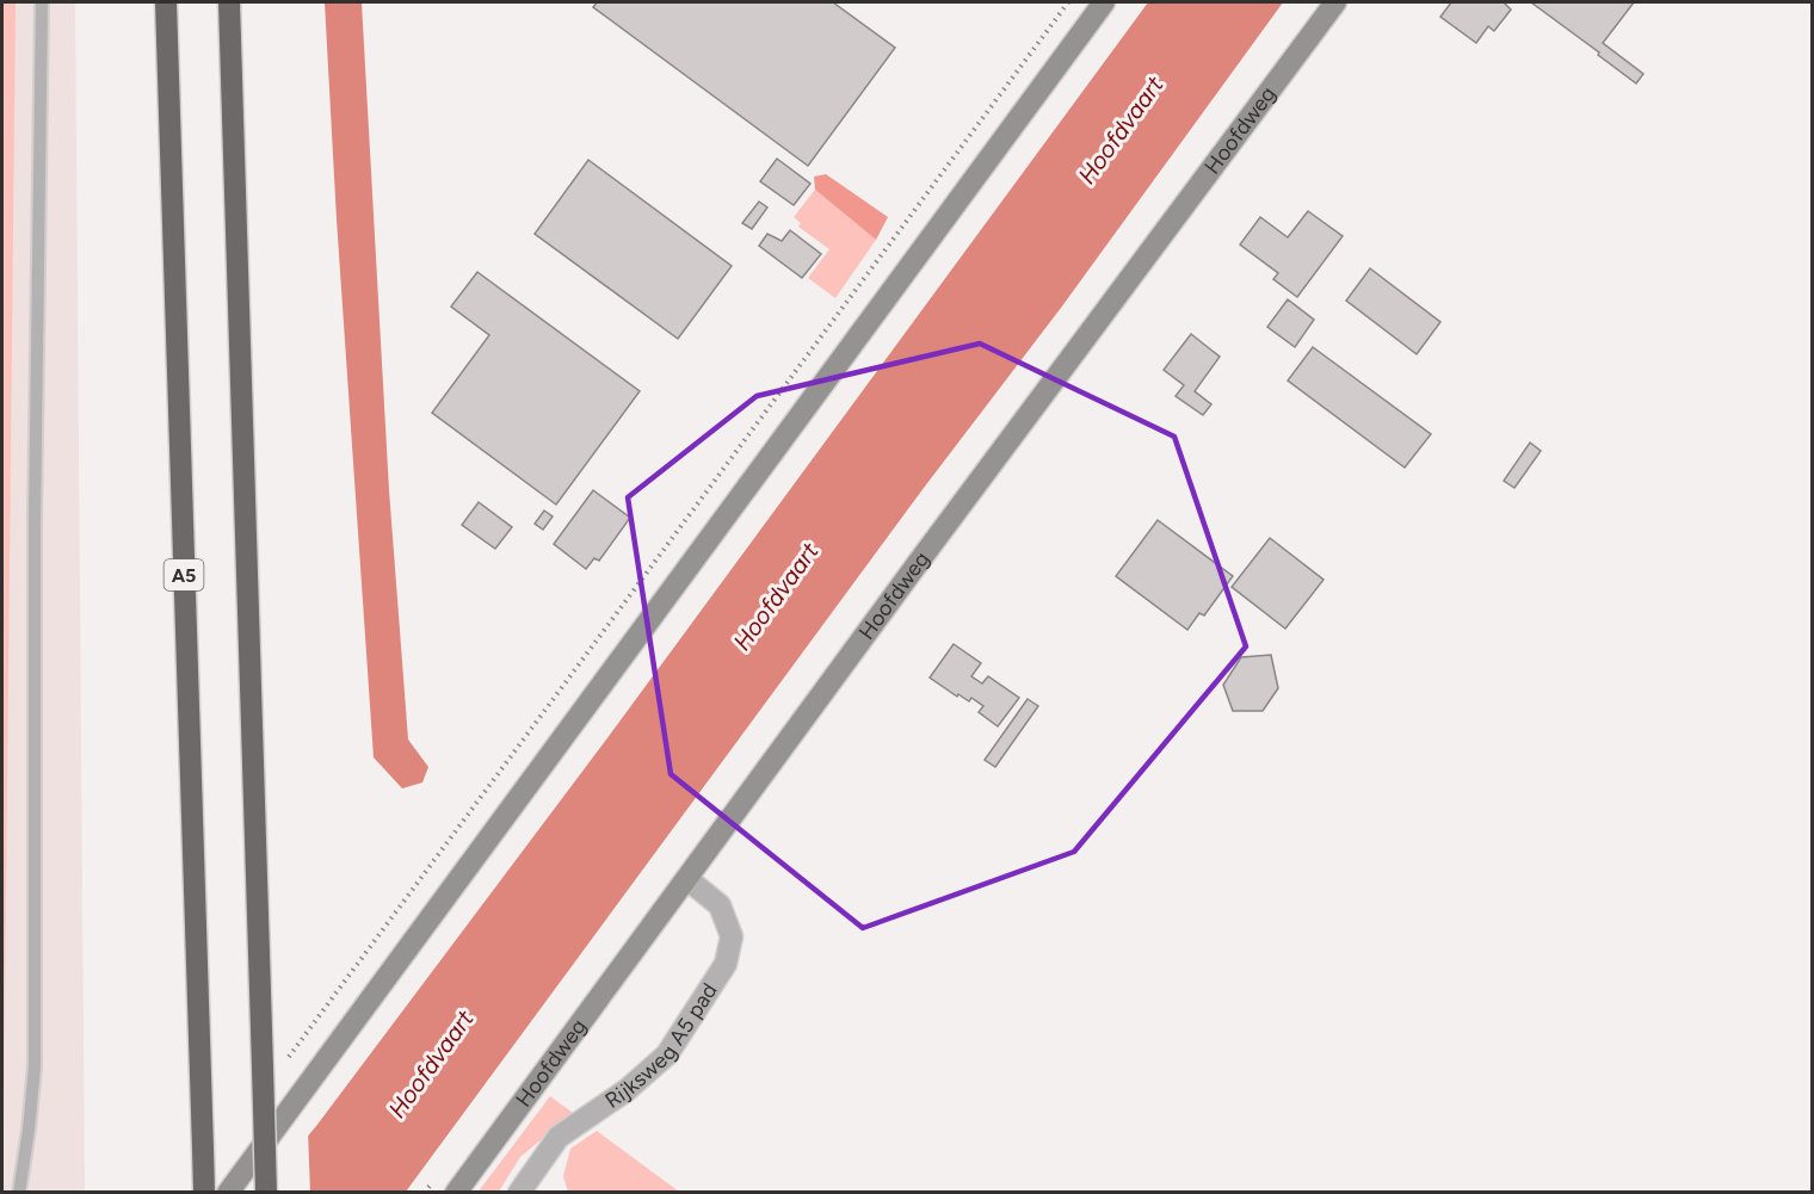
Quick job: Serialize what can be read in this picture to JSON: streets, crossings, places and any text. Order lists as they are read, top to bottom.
{
  "streets": {
    "highway": ["A5"],
    "street": ["Hoofdweg", "Rijksweg A5 pad"]
  },
  "crossings": [
    ["Hoofdweg", "Rijksweg A5 pad"]
  ],
  "water": ["Hoofdvaart"]
}
